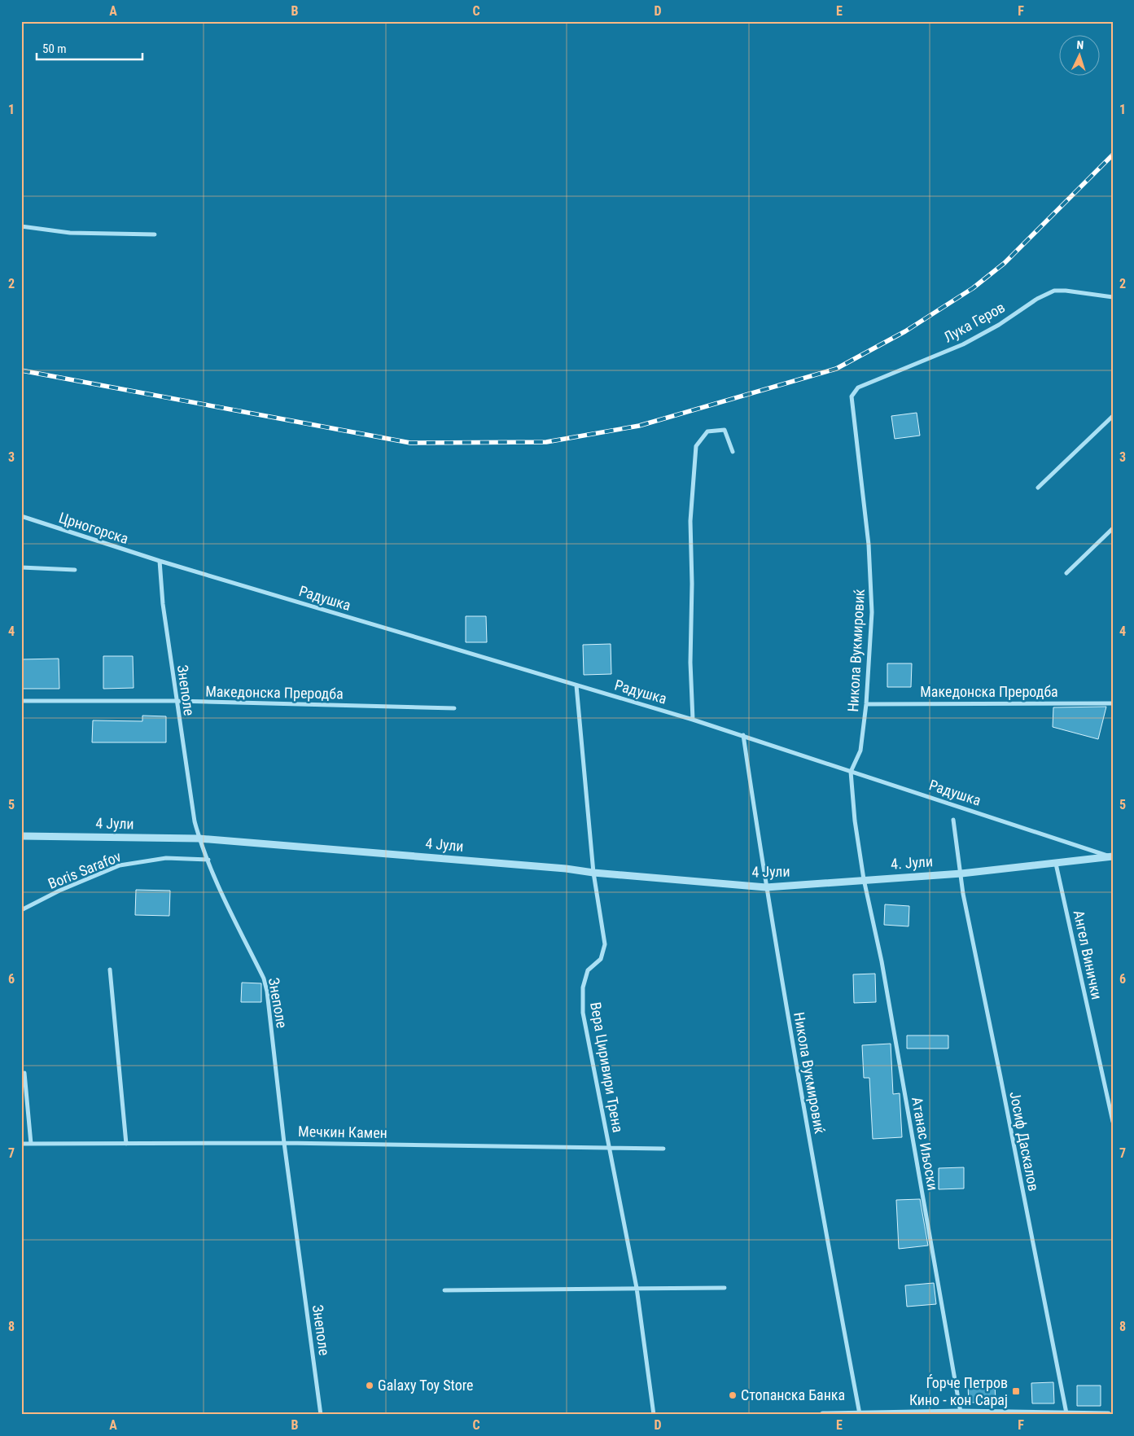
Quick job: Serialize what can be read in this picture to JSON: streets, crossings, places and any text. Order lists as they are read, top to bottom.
{
  "streets": {
    "street": [
      "Лука Геров",
      "Црногорска",
      "Радушка",
      "Никола Вукмировиќ",
      "Знеполе",
      "Македонска Преродба",
      "4 Јули",
      "4. Јули",
      "Boris Sarafov",
      "Ангел Винички",
      "Вера Циривири Трена",
      "Мечкин Камен",
      "Јосиф Даскалов",
      "Aтанас Иљоски"
    ]
  },
  "crossings": [
    ["Лука Геров", "Никола Вукмировиќ"],
    ["Црногорска", "Радушка"],
    ["Црногорска", "Знеполе"],
    ["Радушка", "Никола Вукмировиќ"],
    ["Радушка", "Знеполе"],
    ["Радушка", "Вера Циривири Трена"],
    ["Никола Вукмировиќ", "Македонска Преродба"],
    ["Никола Вукмировиќ", "4 Јули"],
    ["Никола Вукмировиќ", "4. Јули"],
    ["Никола Вукмировиќ", "Aтанас Иљоски"],
    ["Знеполе", "Македонска Преродба"],
    ["Знеполе", "4 Јули"],
    ["Знеполе", "Boris Sarafov"],
    ["Знеполе", "Мечкин Камен"],
    ["4 Јули", "4. Јули"],
    ["4 Јули", "Вера Циривири Трена"],
    ["4 Јули", "Aтанас Иљоски"],
    ["4. Јули", "Јосиф Даскалов"],
    ["4. Јули", "Aтанас Иљоски"],
    ["Вера Циривири Трена", "Мечкин Камен"]
  ],
  "places": {
    "other": ["Galaxy Toy Store", "Стопанска Банка"],
    "transit": ["Ѓорче Петров Кино - кон Сарај"]
  },
  "scale_bar": "50 m",
  "north": "top",
  "grid": {
    "columns": [
      "A",
      "B",
      "C",
      "D",
      "E",
      "F"
    ],
    "rows": [
      "1",
      "2",
      "3",
      "4",
      "5",
      "6",
      "7",
      "8"
    ]
  }
}
